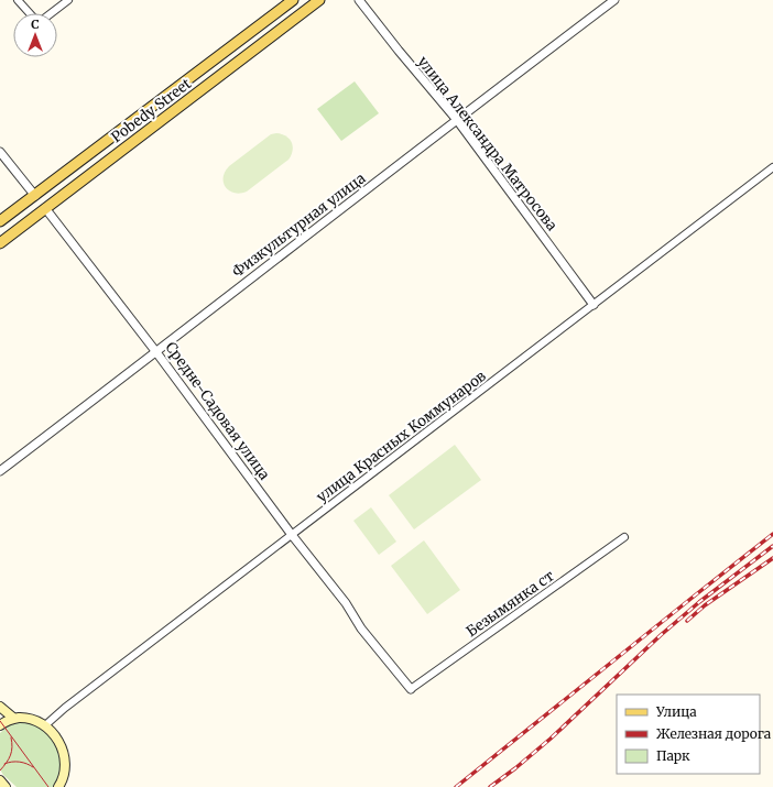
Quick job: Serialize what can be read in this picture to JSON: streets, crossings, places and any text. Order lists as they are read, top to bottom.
{
  "streets": {
    "main road": ["Pobedy Street", "Средне-Садовая улица"],
    "street": [
      "улица Александра Матросова",
      "Физкультурная улица",
      "улица Красных Коммунаров",
      "Безымянка ст"
    ]
  },
  "crossings": [
    ["Pobedy Street", "Средне-Садовая улица"],
    ["улица Александра Матросова", "Физкультурная улица"],
    ["улица Александра Матросова", "улица Красных Коммунаров"],
    ["Физкультурная улица", "Средне-Садовая улица"],
    ["Средне-Садовая улица", "улица Красных Коммунаров"],
    ["Средне-Садовая улица", "Безымянка ст"]
  ],
  "legend": ["Улица", "Железная дорога", "Парк"],
  "north": "top"
}
